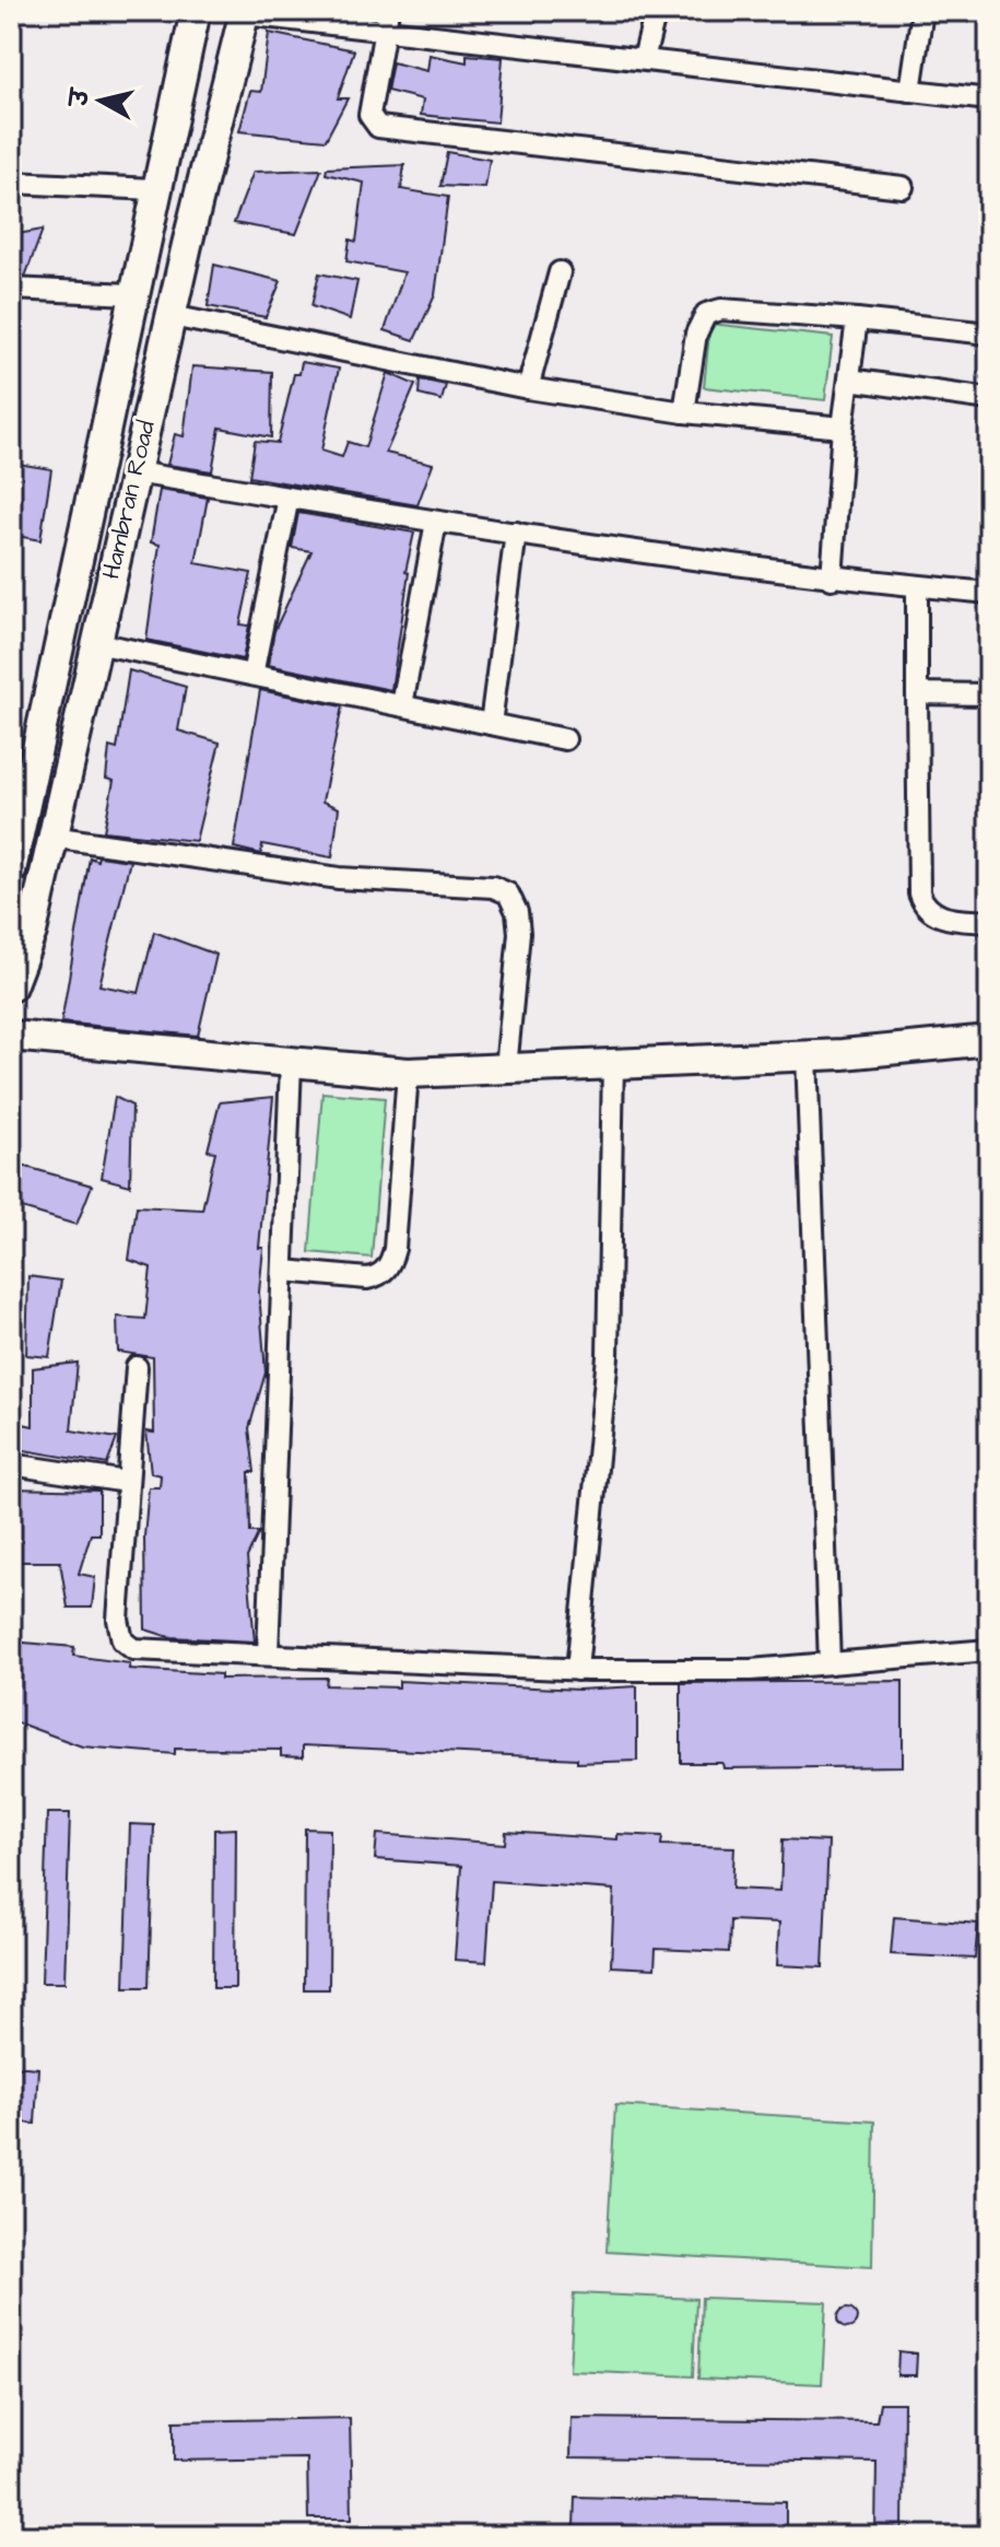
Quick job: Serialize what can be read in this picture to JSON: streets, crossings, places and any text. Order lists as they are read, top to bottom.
{
  "streets": {
    "main road": ["Hambran Road"]
  },
  "north": "left"
}
